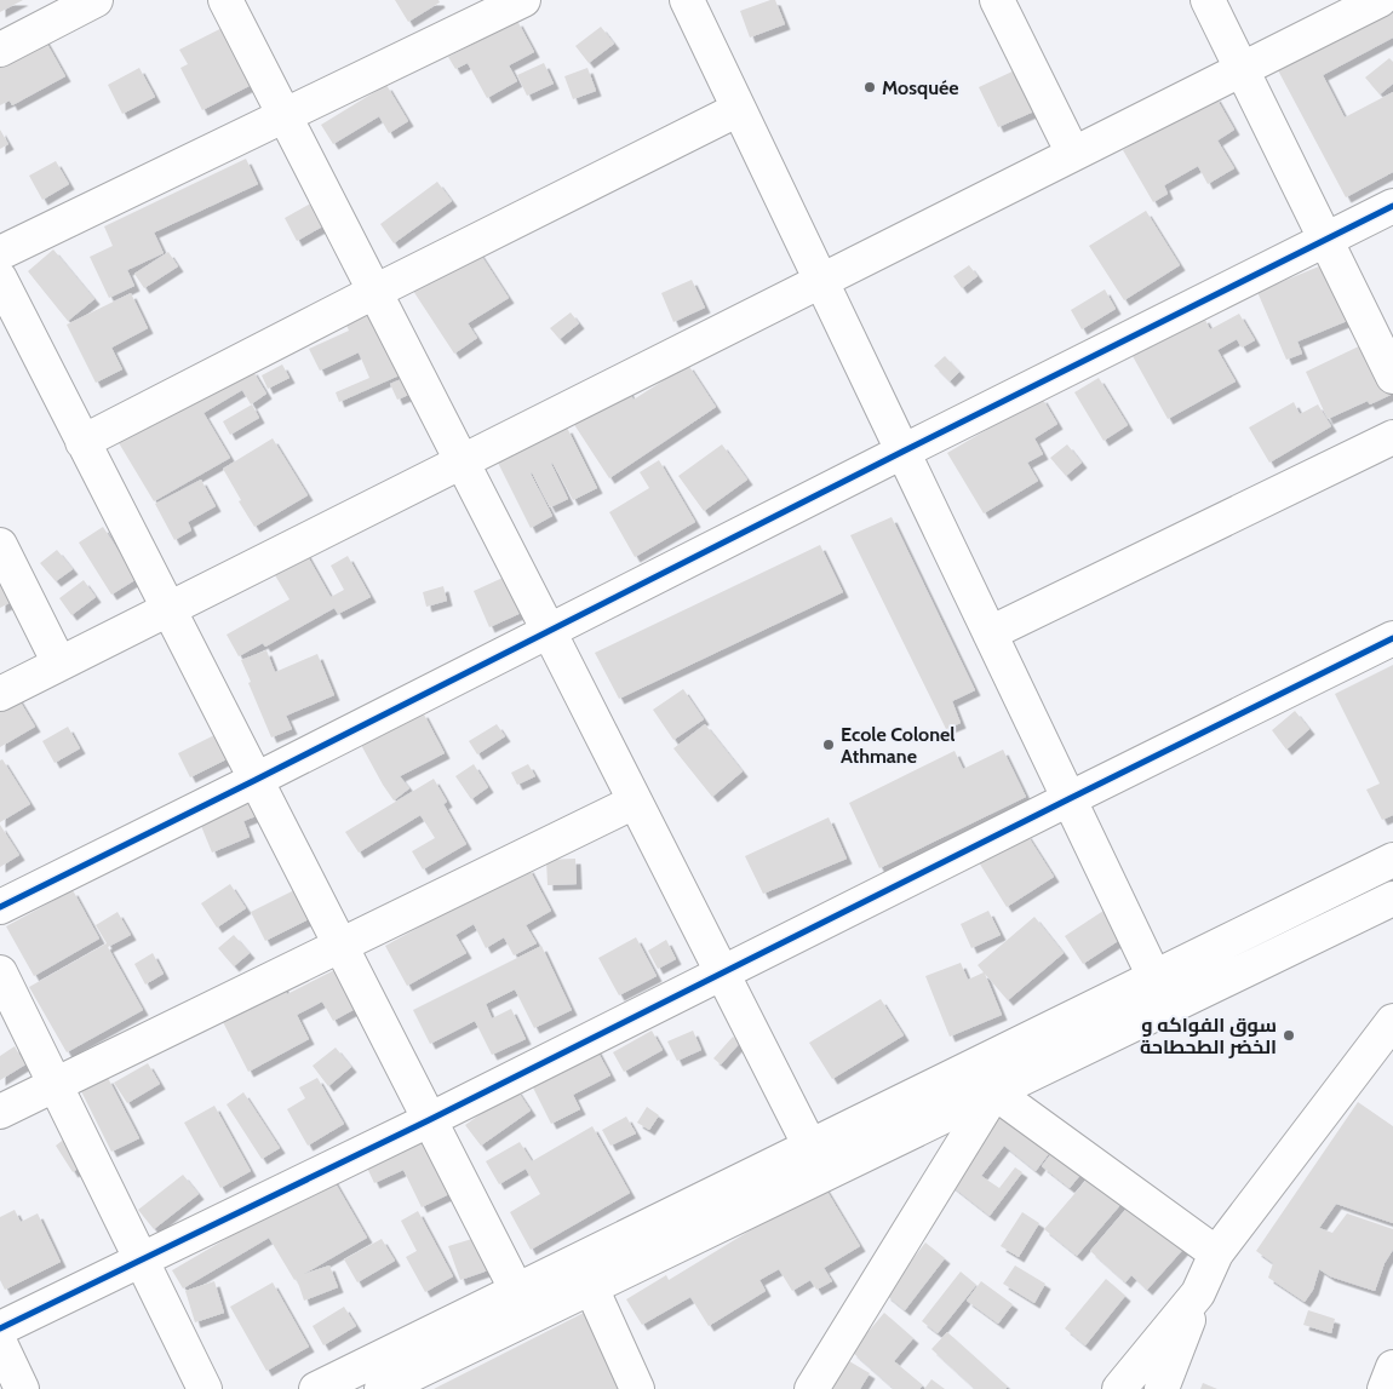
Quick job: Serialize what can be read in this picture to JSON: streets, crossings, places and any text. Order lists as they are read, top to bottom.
{
  "places": ["Mosquée", "Ecole Colonel Athmane", "سوق الفواكه و الخضر الطحطاحة"]
}
